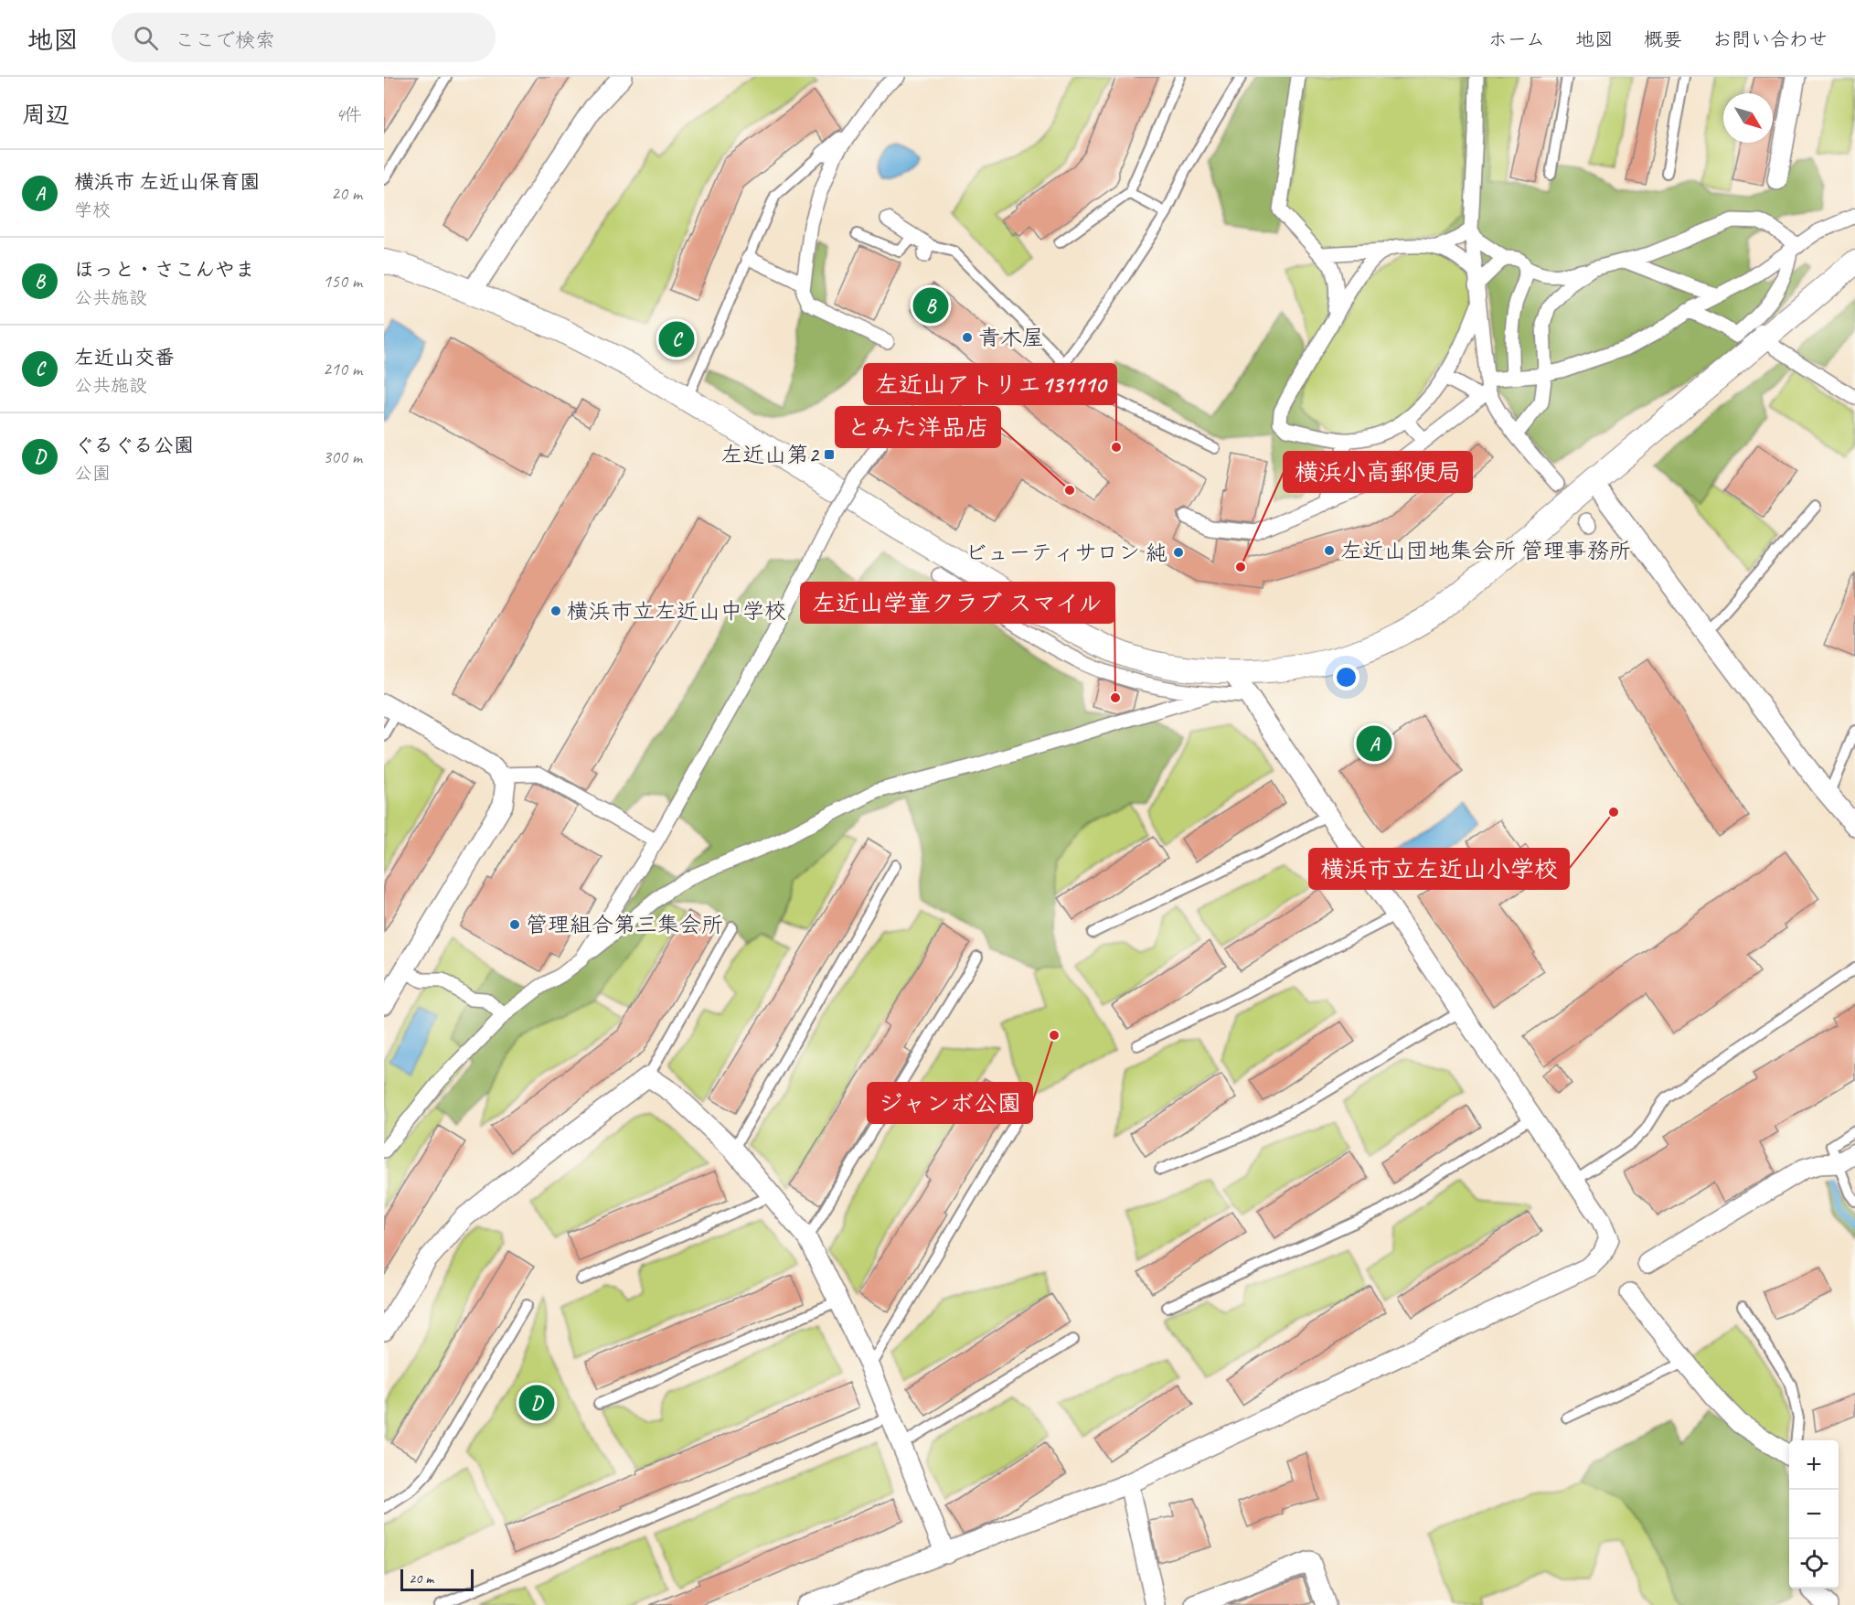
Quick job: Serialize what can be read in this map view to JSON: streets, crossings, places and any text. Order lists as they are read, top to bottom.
{
  "places": {
    "other": [
      "青木屋",
      "左近山アトリエ131110",
      "とみた洋品店",
      "左近山団地集会所 管理事務所",
      "ビューティサロン 純",
      "横浜小高郵便局",
      "横浜市立左近山中学校",
      "左近山学童クラブ スマイル",
      "横浜市立左近山小学校",
      "管理組合第三集会所",
      "ジャンボ公園"
    ],
    "transit": ["左近山第2"]
  },
  "scale_bar": "20 m",
  "north": "bottom right",
  "page": {
    "header": "地図",
    "search": "ここで検索",
    "nav": [
      "ホーム",
      "地図",
      "概要",
      "お問い合わせ"
    ],
    "heading": ["周辺", "4件"],
    "list": [
      {
        "mark": "A",
        "name": "横浜市 左近山保育園",
        "note": "学校",
        "value": "20 m"
      },
      {
        "mark": "B",
        "name": "ほっと・さこんやま",
        "note": "公共施設",
        "value": "150 m"
      },
      {
        "mark": "C",
        "name": "左近山交番",
        "note": "公共施設",
        "value": "210 m"
      },
      {
        "mark": "D",
        "name": "ぐるぐる公園",
        "note": "公園",
        "value": "300 m"
      }
    ],
    "pins": [
      "B",
      "C",
      "A",
      "D"
    ],
    "map_buttons": ["+", "−"],
    "scale": "20 m"
  }
}
